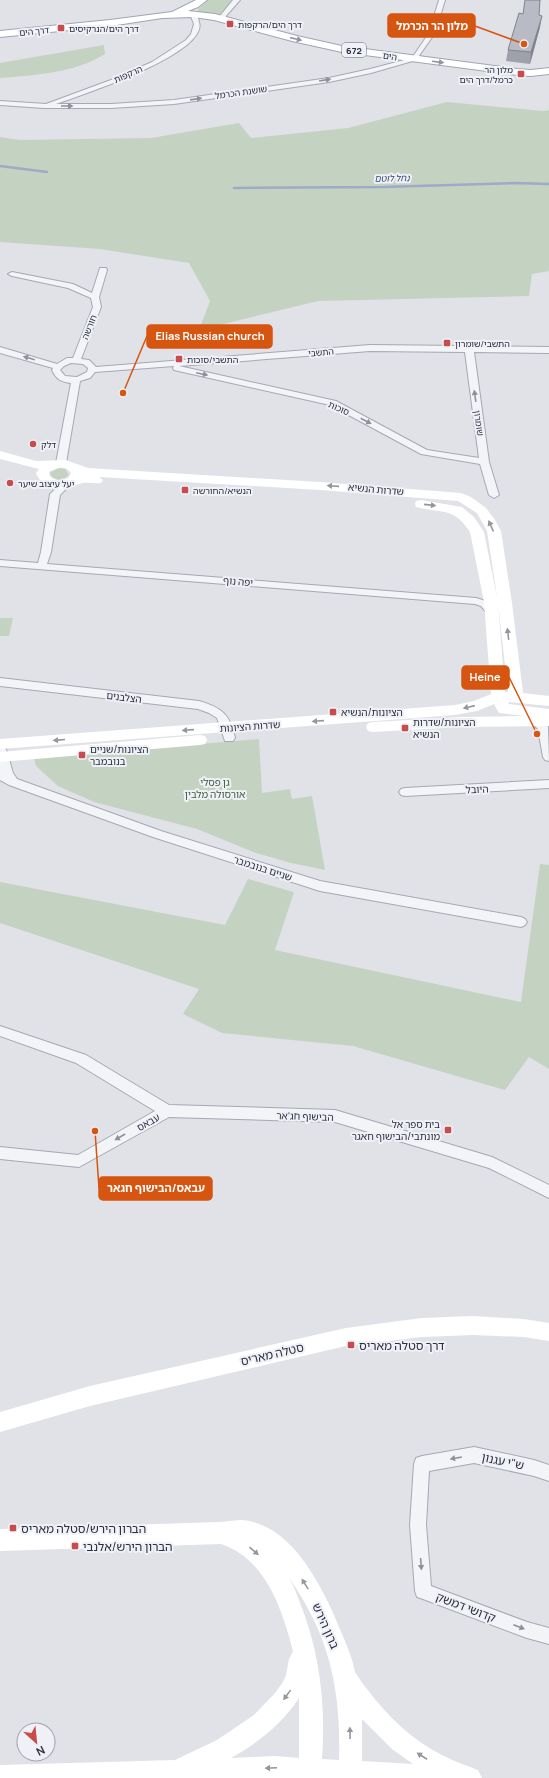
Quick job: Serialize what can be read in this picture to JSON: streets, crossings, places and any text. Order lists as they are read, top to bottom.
{
  "streets": {
    "main road": ["דרך הים", "672", "הים"],
    "street": [
      "הרקפות",
      "שושנת הכרמל",
      "חורשה",
      "התשבי",
      "סוכות",
      "שומרון",
      "שדרות הנשיא",
      "יפה נוף",
      "הצלבנים",
      "שדרות הציונות",
      "היובל",
      "שניים בנובמבר",
      "הבישוף חג'אר",
      "עבאס",
      "סטלה מאריס",
      "ש\"י עגנון",
      "קדושי דמשק",
      "ברון הירש"
    ]
  },
  "crossings": [
    ["דרך הים", "הים"],
    ["הים", "הרקפות"],
    ["הים", "שושנת הכרמל"],
    ["הרקפות", "שושנת הכרמל"],
    ["התשבי", "סוכות"],
    ["התשבי", "שומרון"],
    ["סוכות", "שומרון"],
    ["שדרות הנשיא", "יפה נוף"],
    ["שדרות הנשיא", "שדרות הציונות"],
    ["הצלבנים", "שדרות הציונות"],
    ["הבישוף חג'אר", "עבאס"],
    ["ש\"י עגנון", "קדושי דמשק"]
  ],
  "one_way": [
    "הים",
    "שושנת הכרמל",
    "סוכות",
    "שומרון",
    "עבאס",
    "קדושי דמשק"
  ],
  "water": ["נחל לוטם"],
  "parks": ["גן פסלי אורסולה מלבין"],
  "places": {
    "transit": [
      "דרך הים/הרקפות",
      "דרך הים/הנרקיסים",
      "מלון הר כרמל/דרך הים",
      "התשבי/שומרון",
      "התשבי/סוכות",
      "הנשיא/החורשה",
      "הציונות/הנשיא",
      "הציונות/שדרות הנשיא",
      "הציונות/שניים בנובמבר",
      "בית ספר אל מונתבי/הבישוף חאגר",
      "דרך סטלה מאריס",
      "הברון הירש/סטלה מאריס",
      "הברון הירש/אלנבי"
    ],
    "other": [
      "מלון הר הכרמל",
      "Elias Russian church",
      "דלק",
      "יעל עיצוב שיער",
      "Heine",
      "עבאס/הבישוף חגאר"
    ]
  },
  "north": "bottom right"
}
